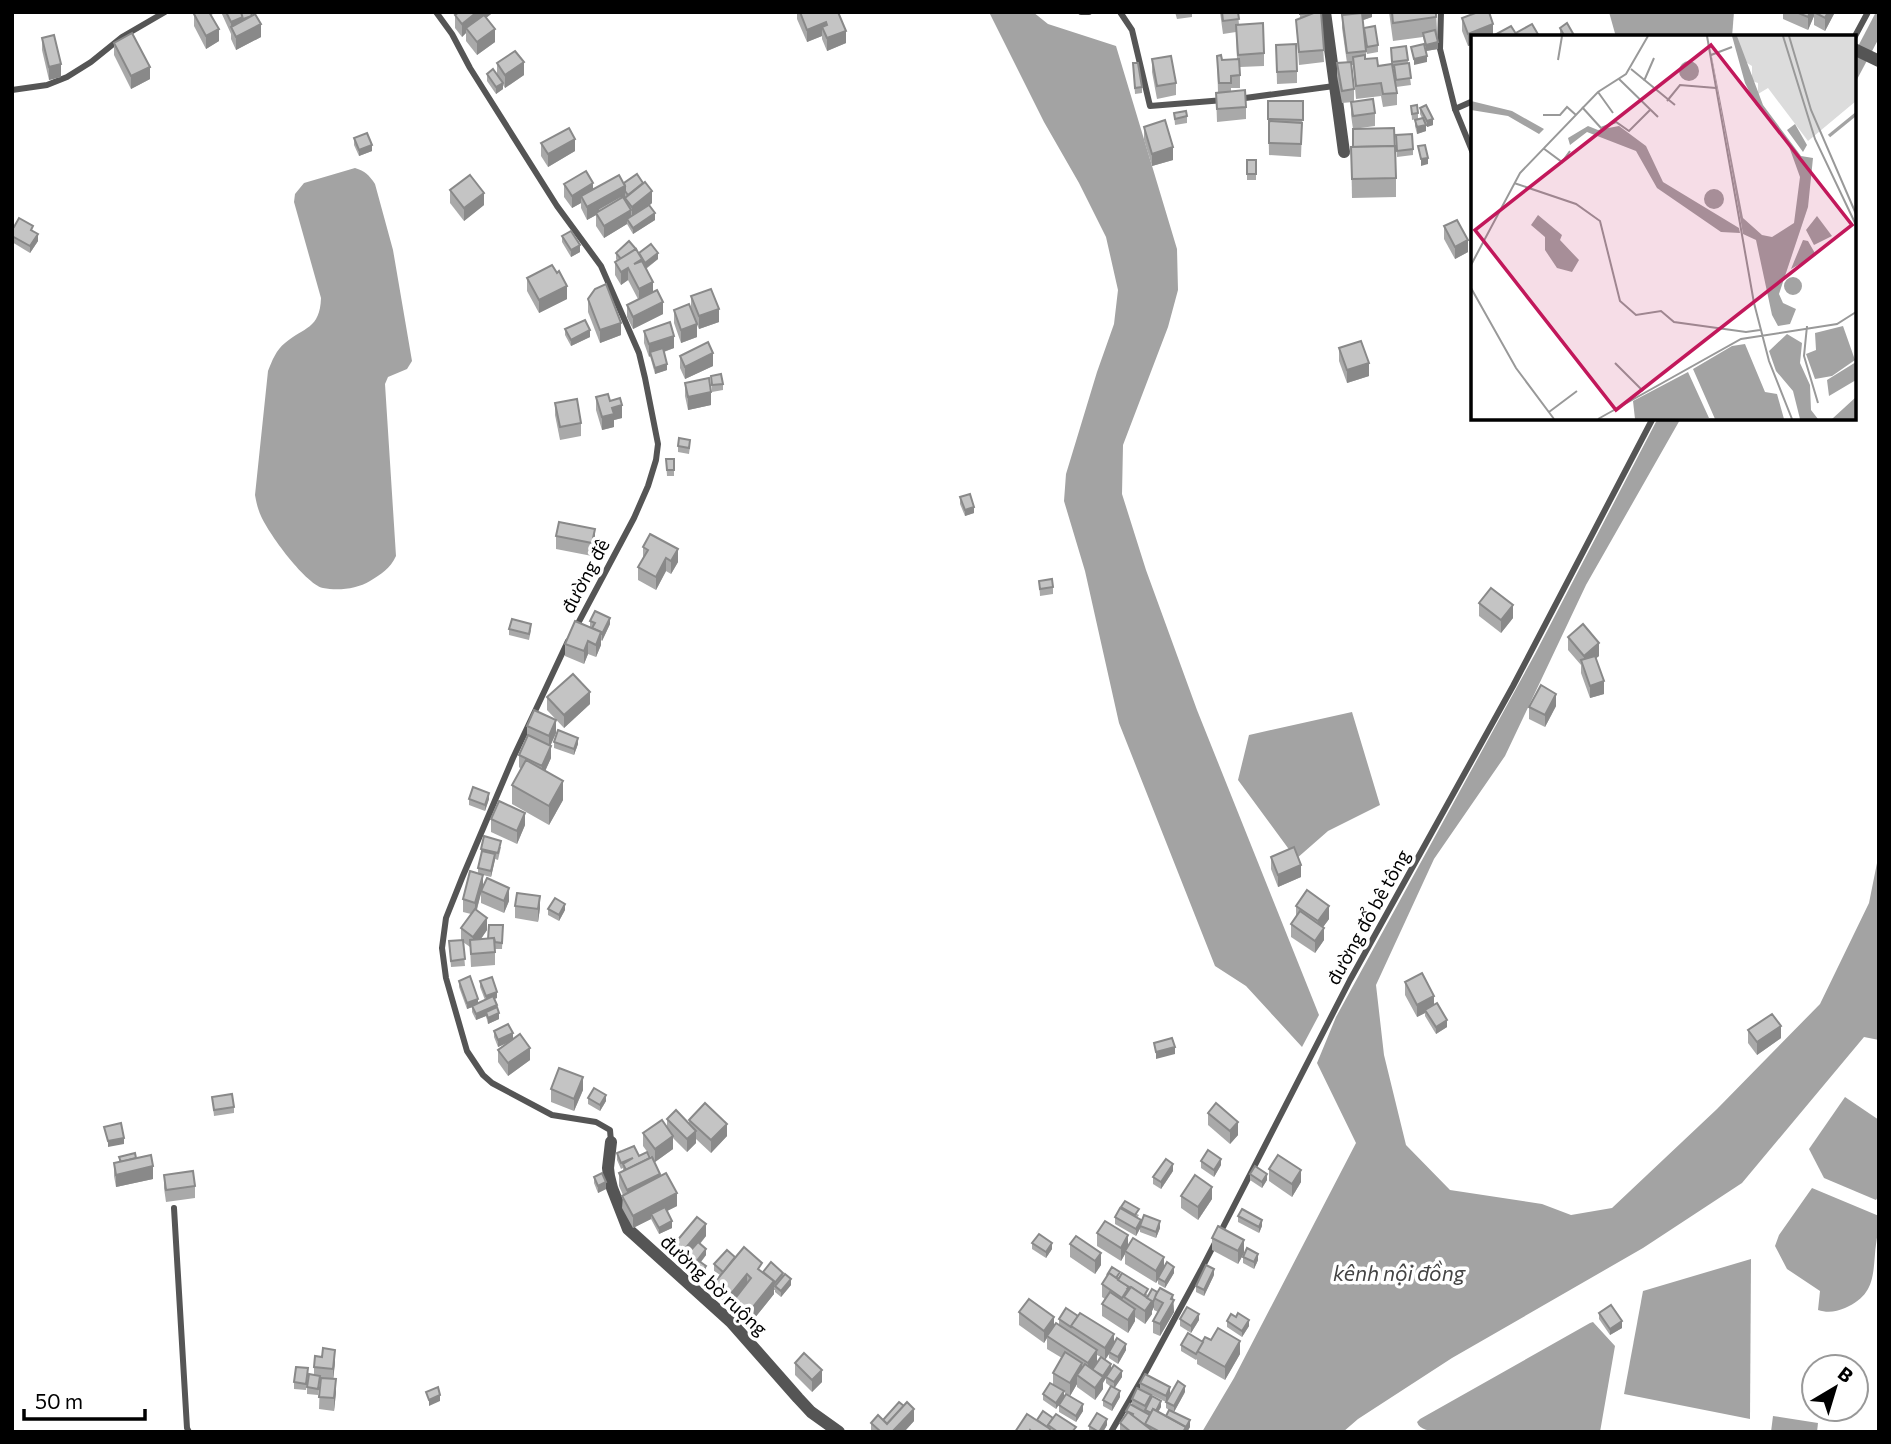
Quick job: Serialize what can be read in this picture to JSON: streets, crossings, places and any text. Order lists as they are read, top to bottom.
{
  "streets": {
    "street": ["đường bờ ruộng"],
    "lane": ["đường đê", "đường đổ bê tông"]
  },
  "crossings": [
    ["đường đê", "đường bờ ruộng"]
  ],
  "water": ["kênh nội đồng"],
  "scale_bar": "50 m",
  "north": "top right"
}
